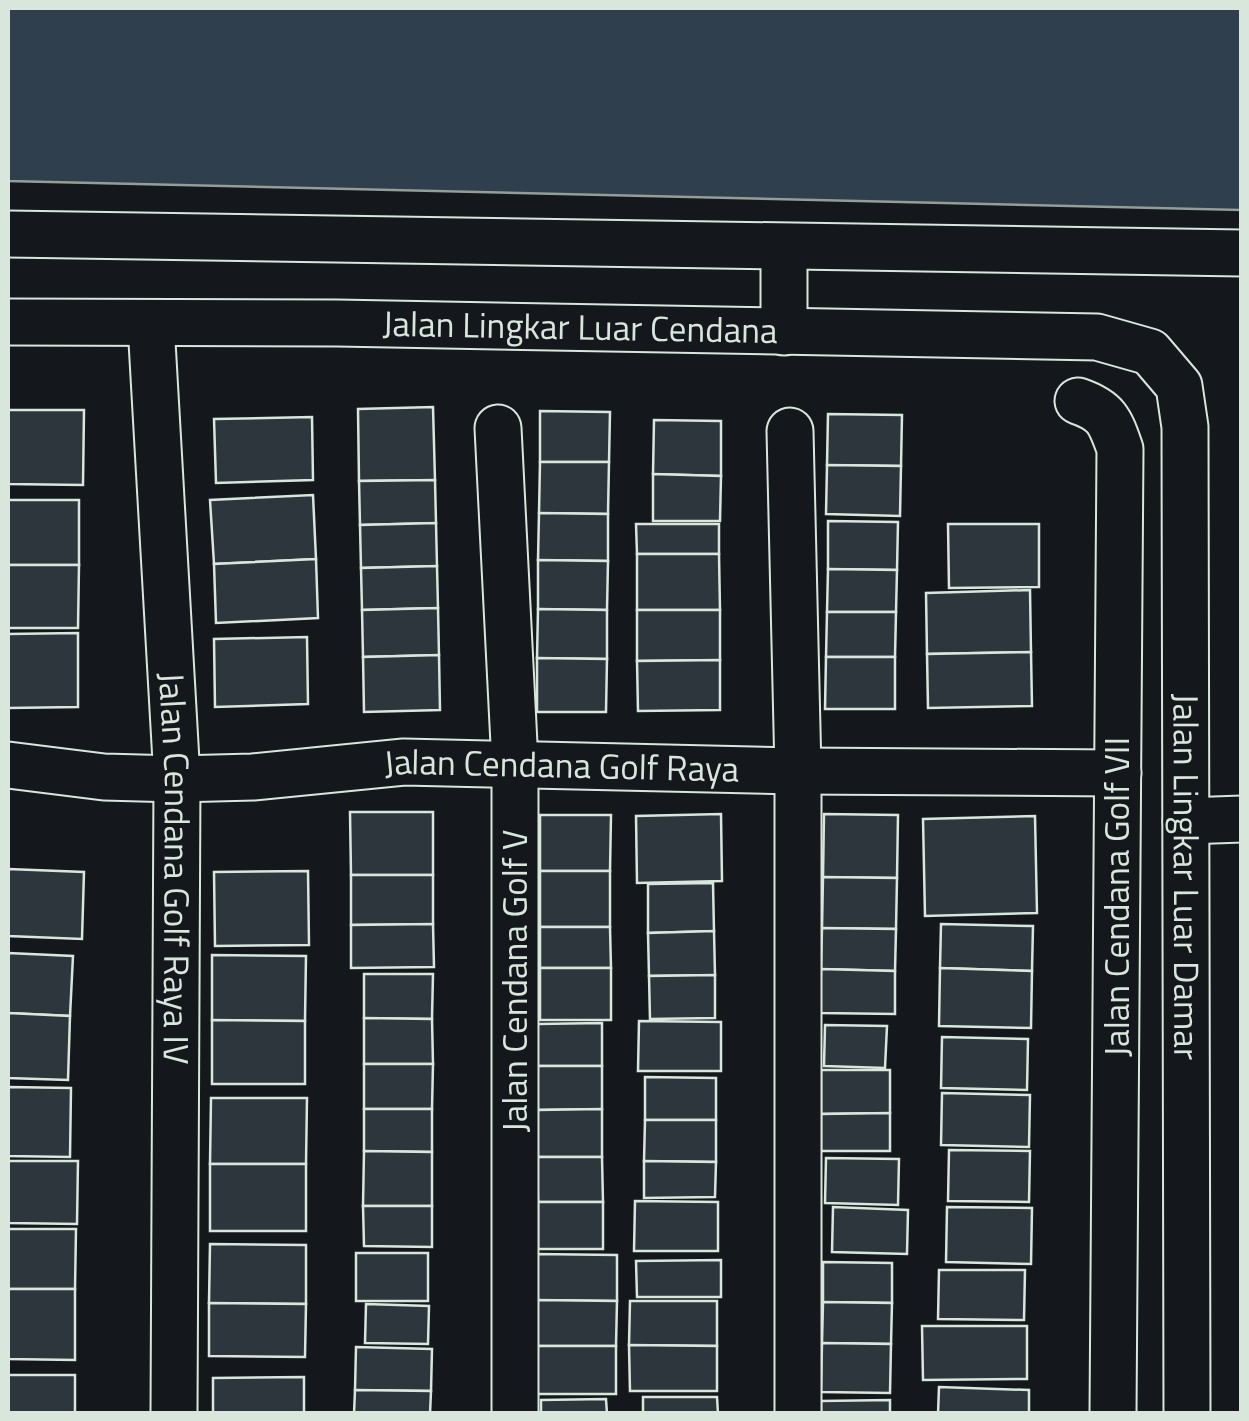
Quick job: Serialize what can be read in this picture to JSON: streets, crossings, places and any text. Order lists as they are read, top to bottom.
{
  "streets": {
    "street": [
      "Jalan Lingkar Luar Cendana",
      "Jalan Cendana Golf Raya",
      "Jalan Cendana Golf Raya IV",
      "Jalan Lingkar Luar Damar",
      "Jalan Cendana Golf VII",
      "Jalan Cendana Golf V"
    ]
  },
  "crossings": [
    ["Jalan Lingkar Luar Cendana", "Jalan Cendana Golf Raya IV"],
    ["Jalan Lingkar Luar Cendana", "Jalan Lingkar Luar Damar"],
    ["Jalan Cendana Golf Raya", "Jalan Cendana Golf Raya IV"],
    ["Jalan Cendana Golf Raya", "Jalan Cendana Golf VII"],
    ["Jalan Cendana Golf Raya", "Jalan Cendana Golf V"]
  ]
}
